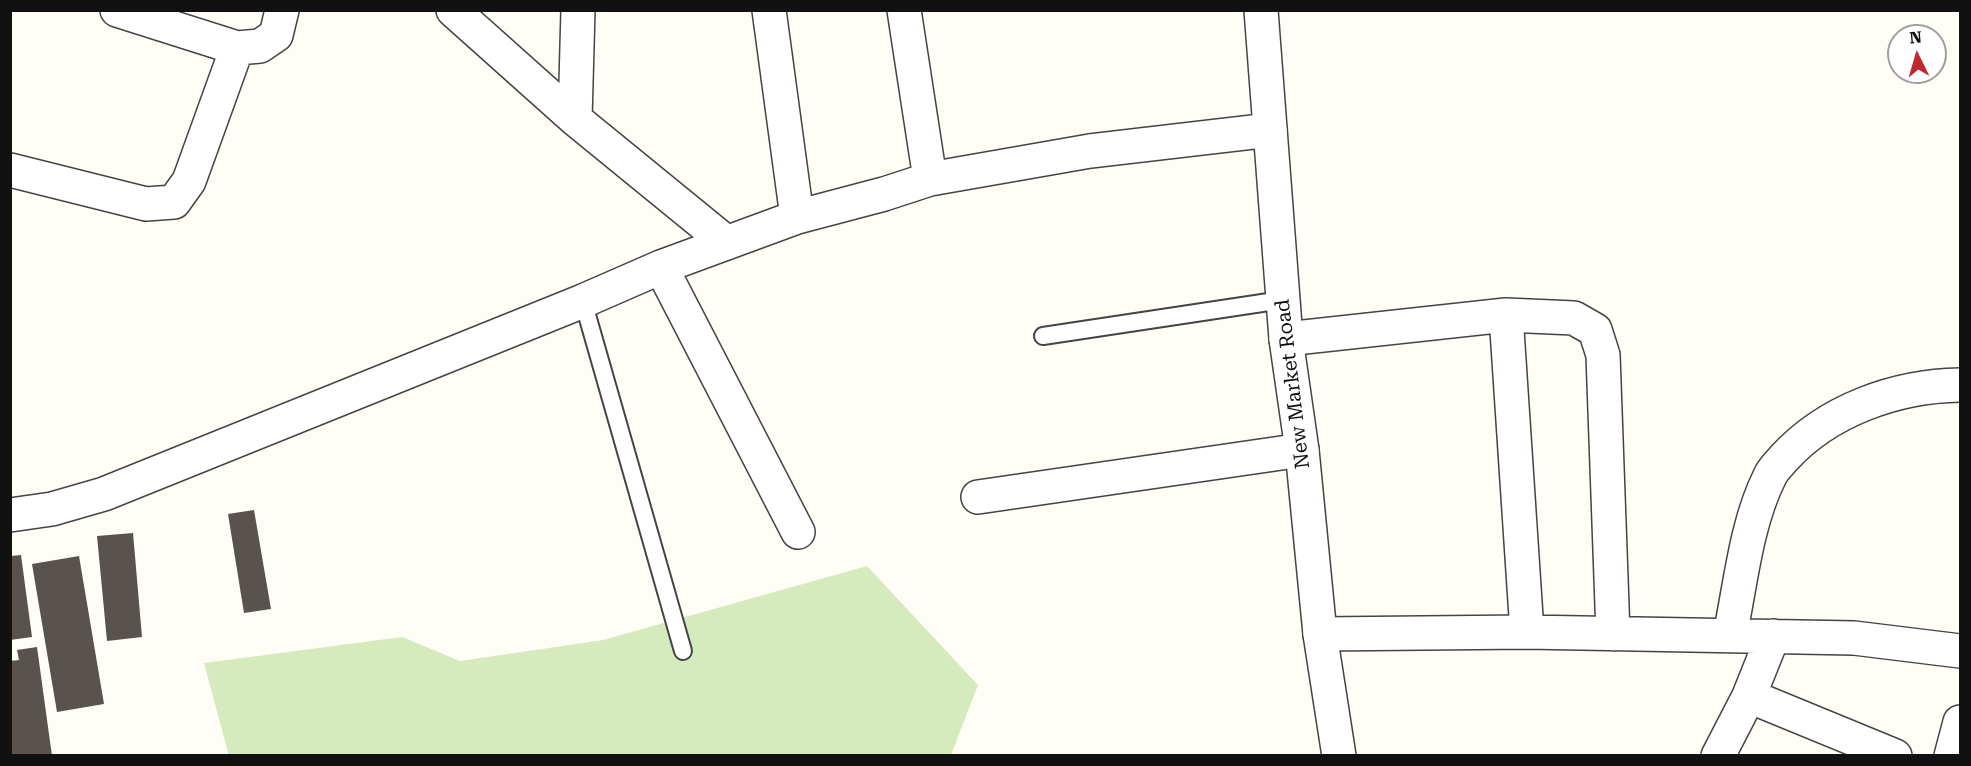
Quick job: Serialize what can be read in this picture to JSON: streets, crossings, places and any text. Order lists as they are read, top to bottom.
{
  "streets": {
    "street": ["New Market Road"]
  },
  "north": "top"
}
